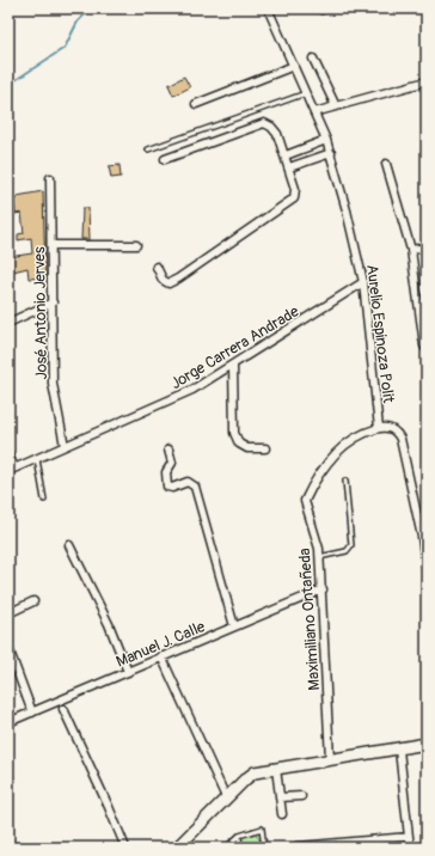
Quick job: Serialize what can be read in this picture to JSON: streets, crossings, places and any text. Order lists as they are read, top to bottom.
{
  "streets": {
    "street": [
      "José Antonio Jerves",
      "Aurelio Espinoza Polit",
      "Jorge Carrera Andrade",
      "Maximiliano Ontañeda",
      "Manuel J. Calle"
    ]
  },
  "crossings": [
    ["José Antonio Jerves", "Jorge Carrera Andrade"],
    ["Aurelio Espinoza Polit", "Jorge Carrera Andrade"],
    ["Aurelio Espinoza Polit", "Maximiliano Ontañeda"],
    ["Maximiliano Ontañeda", "Manuel J. Calle"]
  ]
}
